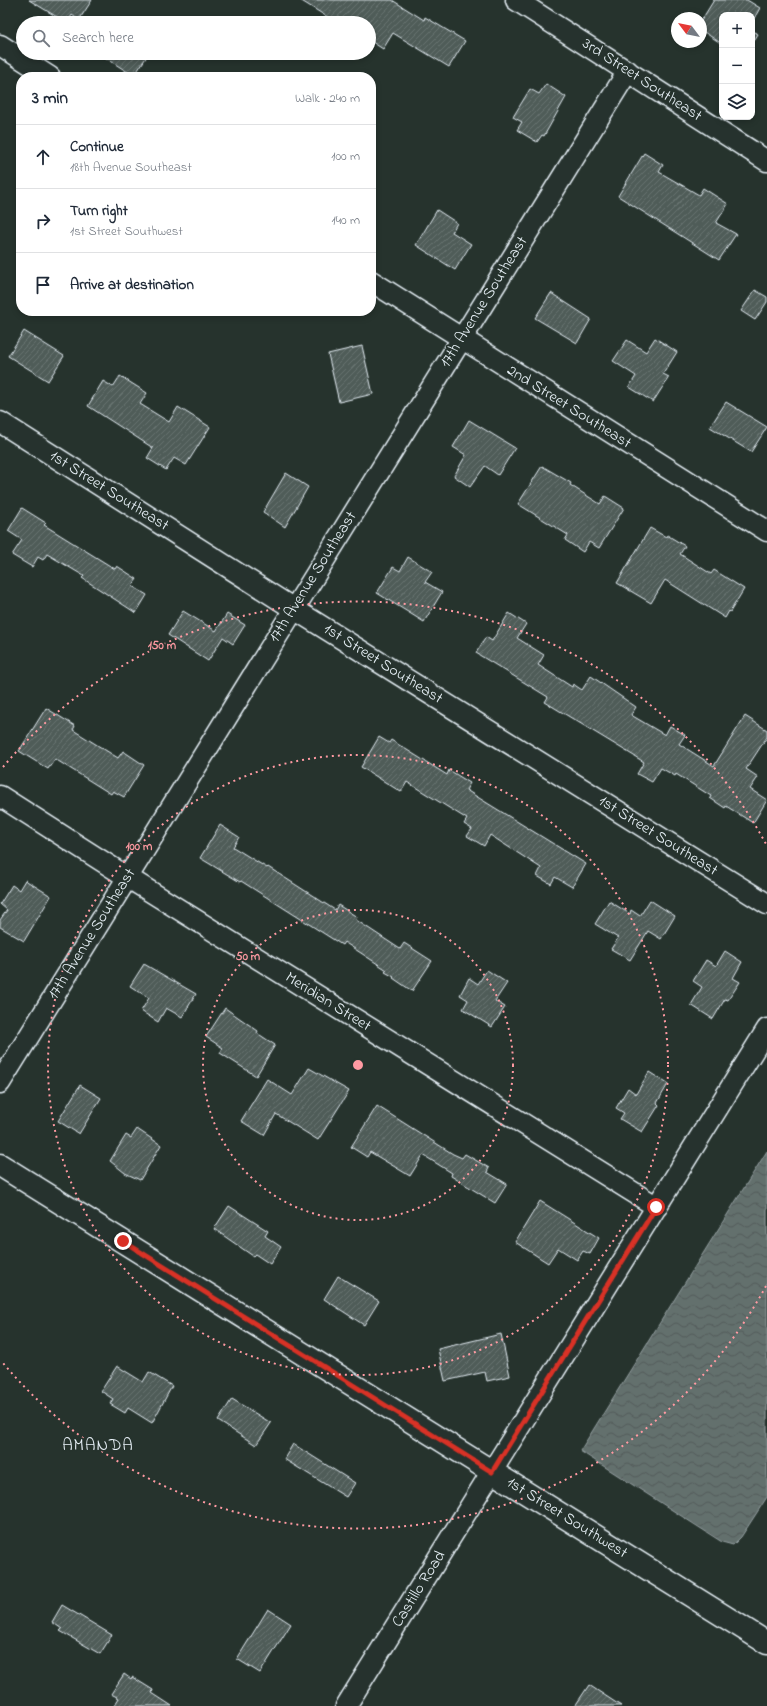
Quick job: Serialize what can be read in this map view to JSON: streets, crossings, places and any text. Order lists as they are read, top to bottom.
{
  "streets": {
    "street": [
      "3rd Street Southeast",
      "17th Avenue Southeast",
      "2nd Street Southeast",
      "1st Street Southeast",
      "Meridian Street",
      "1st Street Southwest",
      "Castillo Road"
    ]
  },
  "crossings": [
    ["3rd Street Southeast", "17th Avenue Southeast"],
    ["17th Avenue Southeast", "2nd Street Southeast"],
    ["17th Avenue Southeast", "1st Street Southeast"],
    ["17th Avenue Southeast", "Meridian Street"],
    ["Meridian Street", "Castillo Road"],
    ["1st Street Southwest", "Castillo Road"]
  ],
  "districts": ["AMANDA"],
  "north": "top left",
  "page": {
    "map_buttons": ["+", "−"],
    "search": "Search here",
    "heading": ["3 min", "Walk · 240 m"],
    "list": [
      ["Continue", "18th Avenue Southeast", "100 m"],
      ["Turn right", "1st Street Southwest", "140 m"],
      "Arrive at destination"
    ]
  },
  "rings": ["150 m", "100 m", "50 m"]
}
